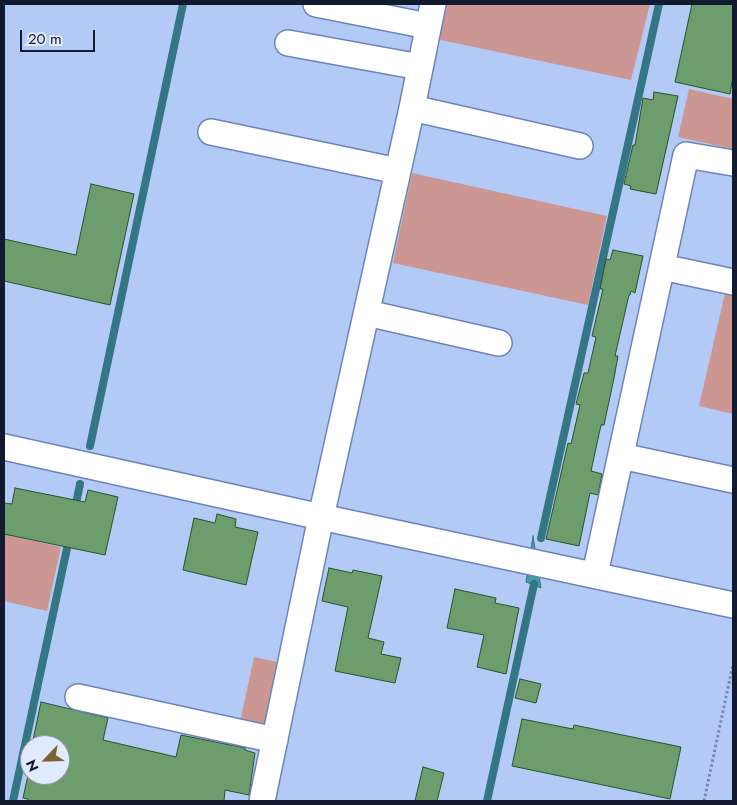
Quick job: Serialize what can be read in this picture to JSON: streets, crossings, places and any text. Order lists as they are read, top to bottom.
{
  "scale_bar": "20 m",
  "north": "bottom left"
}
